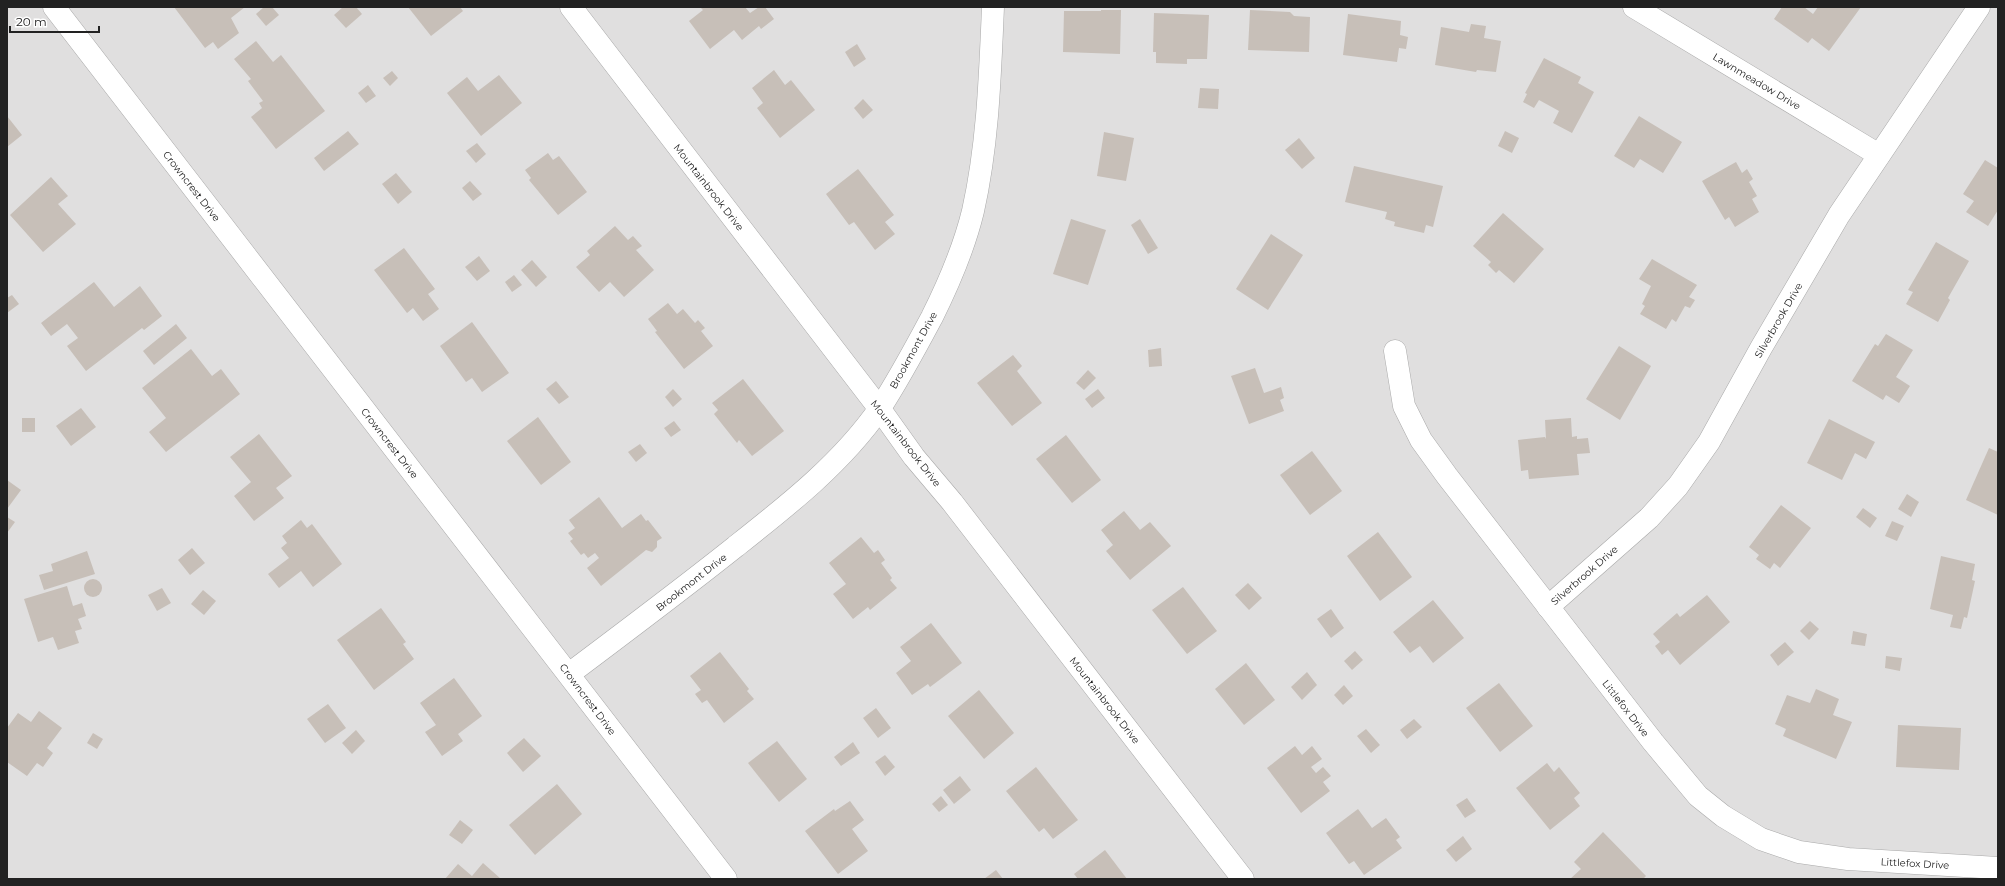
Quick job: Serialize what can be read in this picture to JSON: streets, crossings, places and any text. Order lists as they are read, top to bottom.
{
  "streets": {
    "street": [
      "Lawnmeadow Drive",
      "Crowncrest Drive",
      "Mountainbrook Drive",
      "Silverbrook Drive",
      "Brookmont Drive",
      "Littlefox Drive"
    ]
  },
  "crossings": [
    ["Lawnmeadow Drive", "Silverbrook Drive"],
    ["Crowncrest Drive", "Brookmont Drive"],
    ["Mountainbrook Drive", "Brookmont Drive"],
    ["Silverbrook Drive", "Littlefox Drive"]
  ],
  "scale_bar": "20 m"
}
